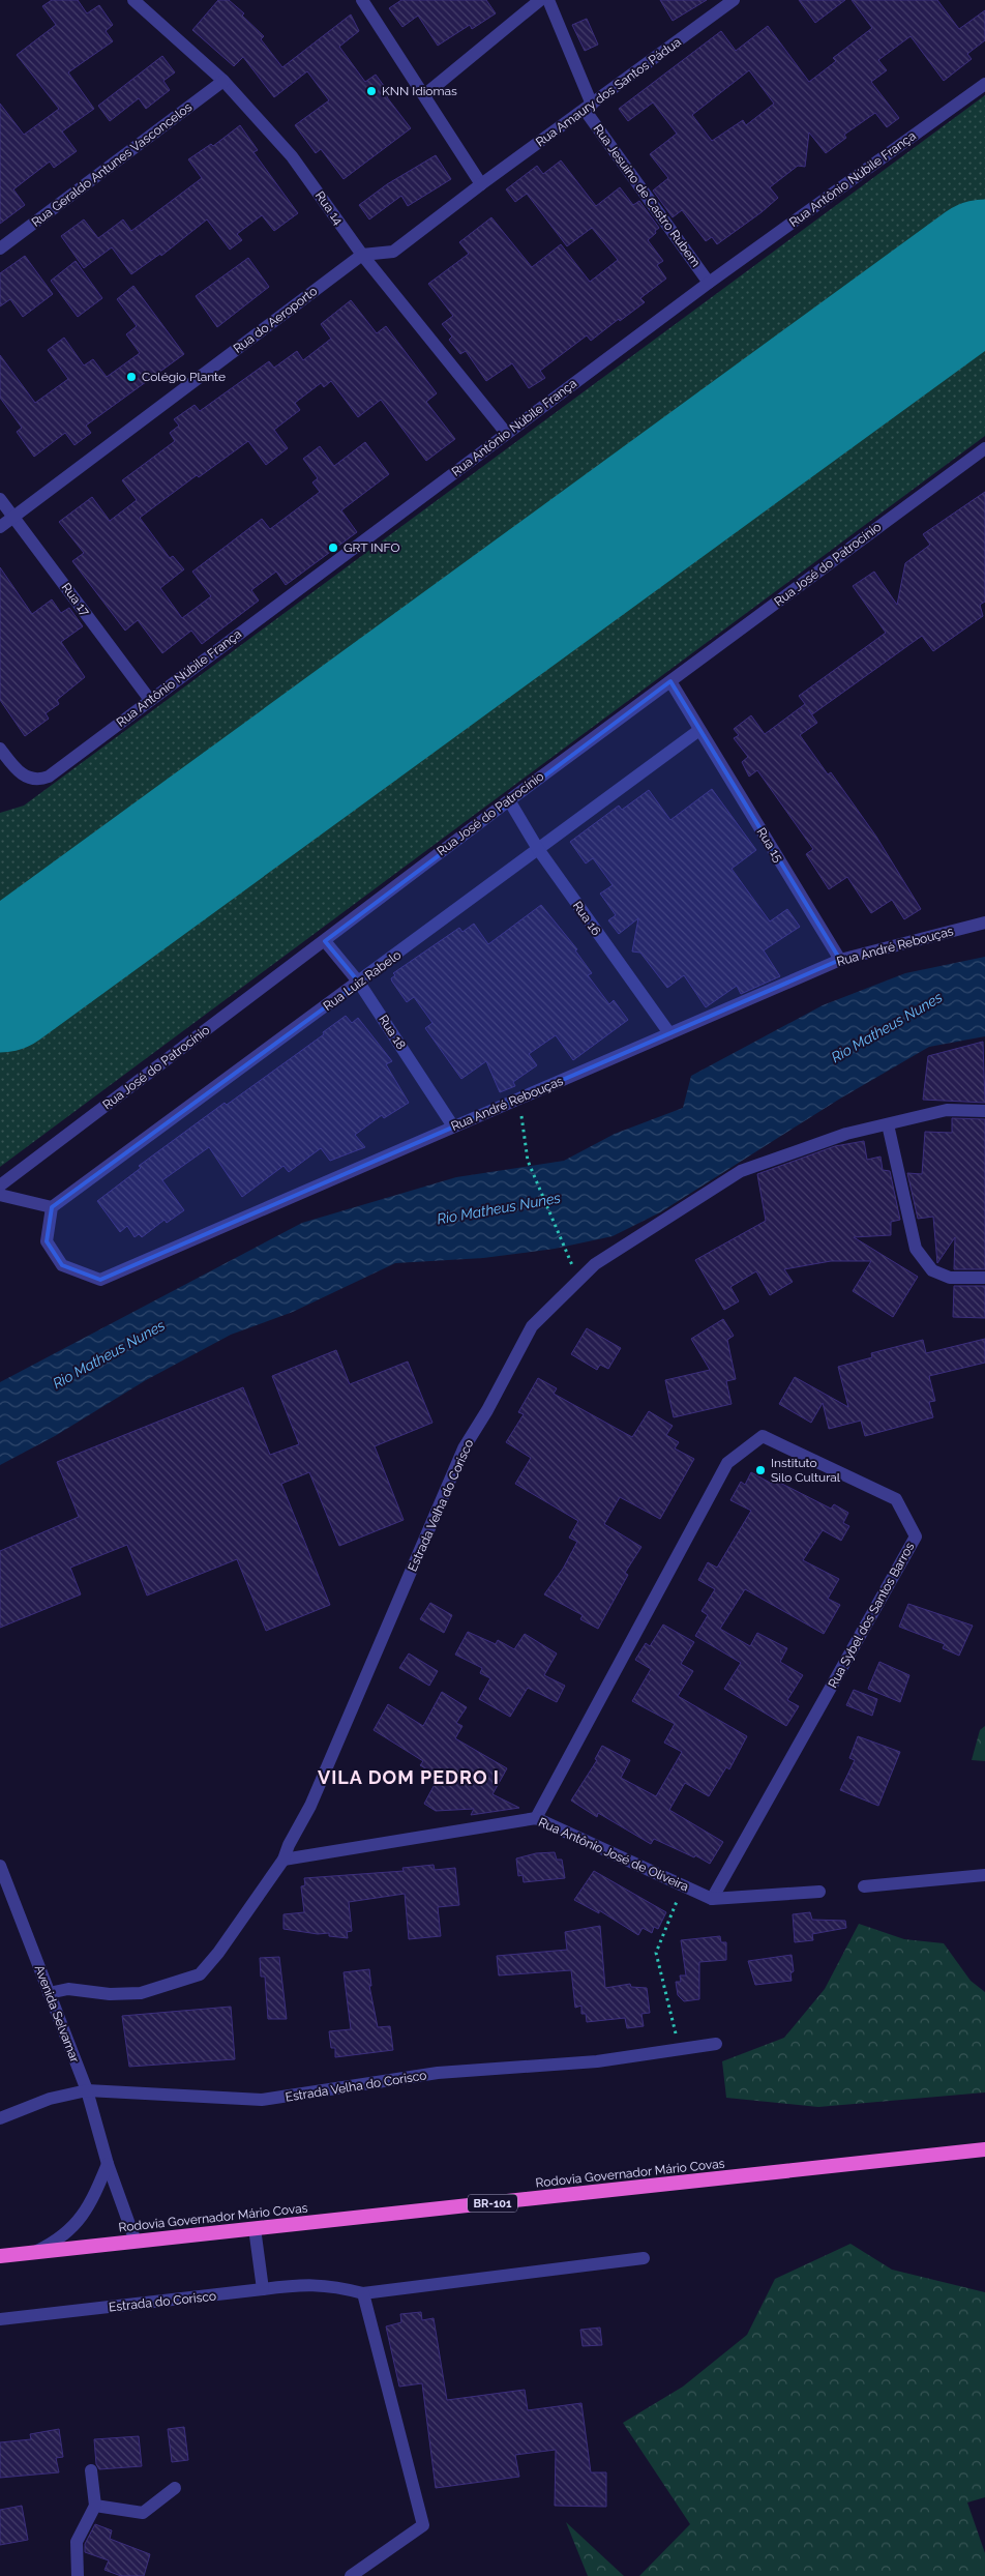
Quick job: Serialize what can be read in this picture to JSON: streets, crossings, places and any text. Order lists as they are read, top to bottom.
{
  "streets": {
    "highway": ["Rodovia Governador Mário Covas", "BR-101"],
    "street": [
      "Rua Amaury dos Santos Pádua",
      "Rua Geraldo Antunes Vasconcelos",
      "Rua Antônio Núbile França",
      "Rua Jesuíno de Castro Rubem",
      "Rua 14",
      "Rua do Aeroporto",
      "Rua José do Patrocínio",
      "Rua 17",
      "Rua 15",
      "Rua 16",
      "Rua André Rebouças",
      "Rua Luiz Rabelo",
      "Rua 18",
      "Estrada Velha do Corisco",
      "Rua Sybel dos Santos Barros",
      "Rua Antônio José de Oliveira",
      "Avenida Selvamar",
      "Estrada do Corisco"
    ]
  },
  "crossings": [
    ["Rua Amaury dos Santos Pádua", "Rua Jesuíno de Castro Rubem"],
    ["Rua Geraldo Antunes Vasconcelos", "Rua 14"],
    ["Rua Antônio Núbile França", "Rua Jesuíno de Castro Rubem"],
    ["Rua Antônio Núbile França", "Rua 14"],
    ["Rua Antônio Núbile França", "Rua 17"],
    ["Rua 14", "Rua do Aeroporto"],
    ["Rua do Aeroporto", "Rua 17"],
    ["Rua José do Patrocínio", "Rua 15"],
    ["Rua José do Patrocínio", "Rua 16"],
    ["Rua José do Patrocínio", "Rua 18"],
    ["Rua 15", "Rua André Rebouças"],
    ["Rua 15", "Rua Luiz Rabelo"],
    ["Rua 16", "Rua André Rebouças"],
    ["Rua 16", "Rua Luiz Rabelo"],
    ["Rua André Rebouças", "Rua Luiz Rabelo"],
    ["Rua André Rebouças", "Rua 18"],
    ["Rua Luiz Rabelo", "Rua 18"],
    ["Estrada Velha do Corisco", "Rua Antônio José de Oliveira"],
    ["Estrada Velha do Corisco", "Avenida Selvamar"],
    ["Rua Sybel dos Santos Barros", "Rua Antônio José de Oliveira"],
    ["Avenida Selvamar", "Rodovia Governador Mário Covas"]
  ],
  "districts": ["VILA DOM PEDRO I"],
  "water": ["Rio Matheus Nunes"],
  "places": [
    "KNN Idiomas",
    "Colégio Plante",
    "GRT INFO",
    "Instituto Silo Cultural"
  ]
}
